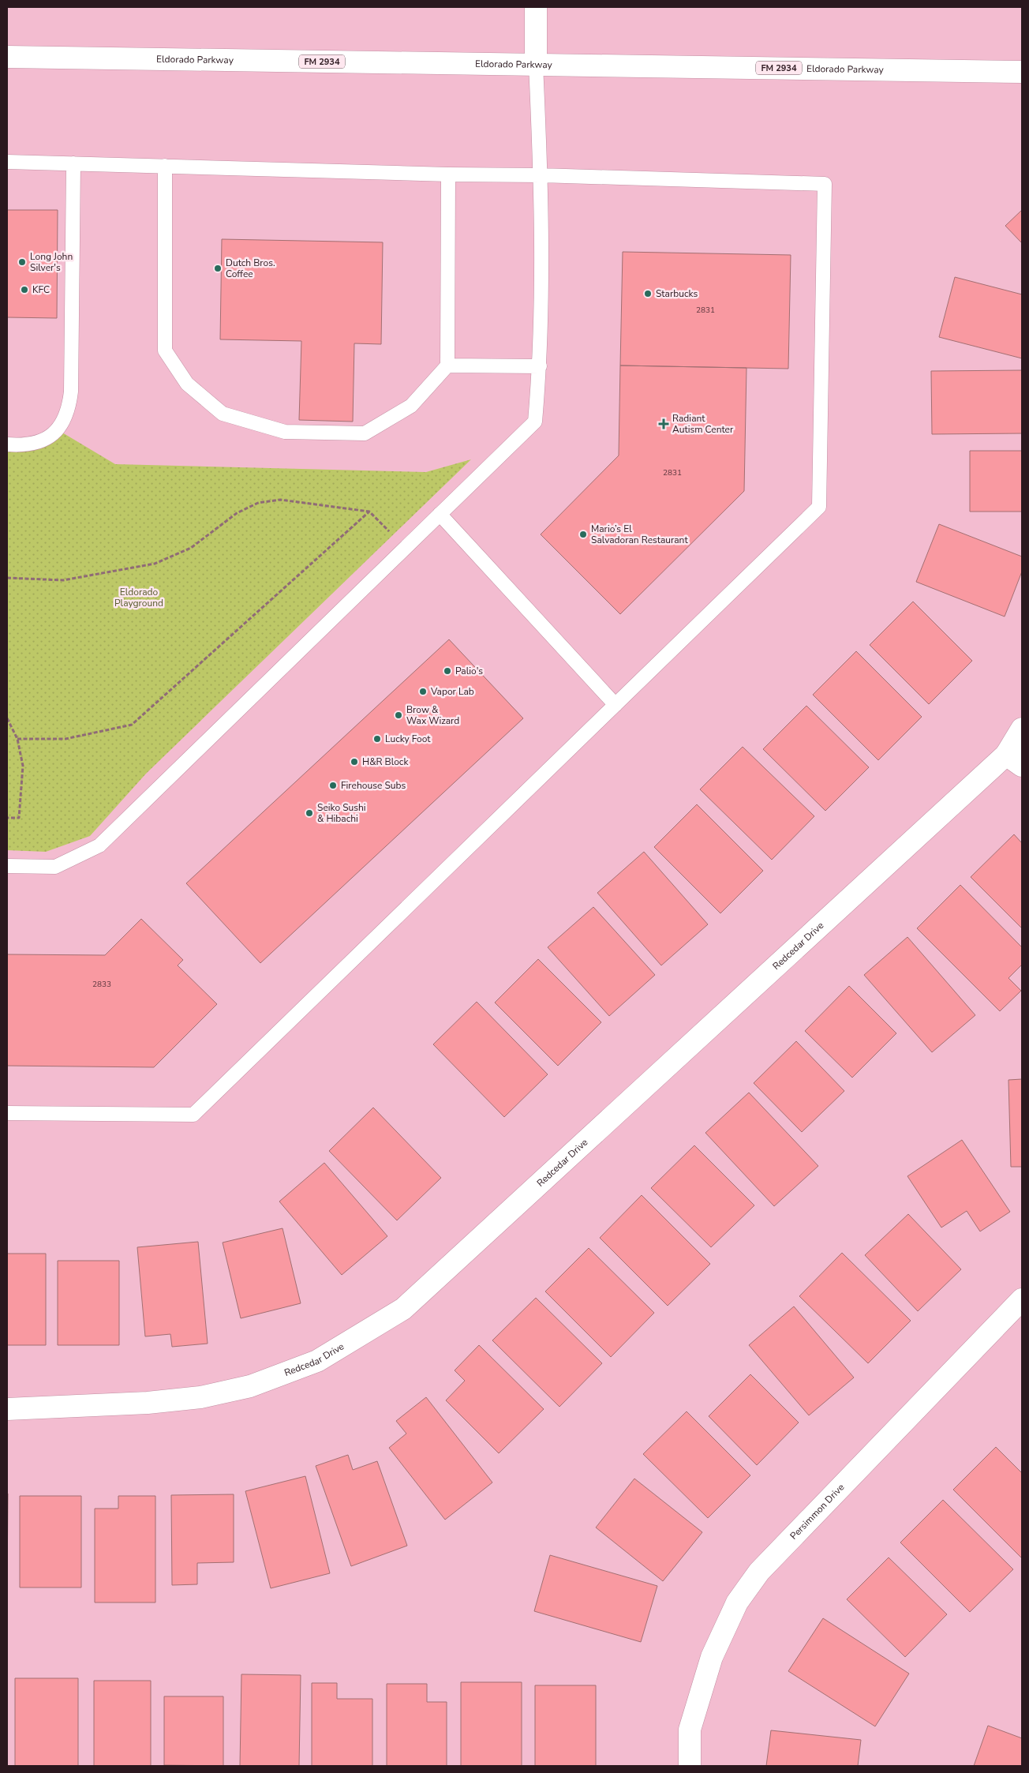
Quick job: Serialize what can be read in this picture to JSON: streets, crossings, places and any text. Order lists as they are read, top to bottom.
{
  "streets": {
    "street": [
      "Eldorado Parkway",
      "FM 2934",
      "Redcedar Drive",
      "Persimmon Drive"
    ]
  },
  "parks": ["Eldorado Playground"],
  "places": {
    "other": [
      "Long John Silver's",
      "Dutch Bros. Coffee",
      "KFC",
      "Starbucks",
      "Mario’s El Salvadoran Restaurant",
      "Palio's",
      "Vapor Lab",
      "Brow & Wax Wizard",
      "Lucky Foot",
      "H&R Block",
      "Firehouse Subs",
      "Seiko Sushi & Hibachi"
    ],
    "health": ["Radiant Autism Center"]
  },
  "house_numbers": ["2831", "2831", "2833"]
}
